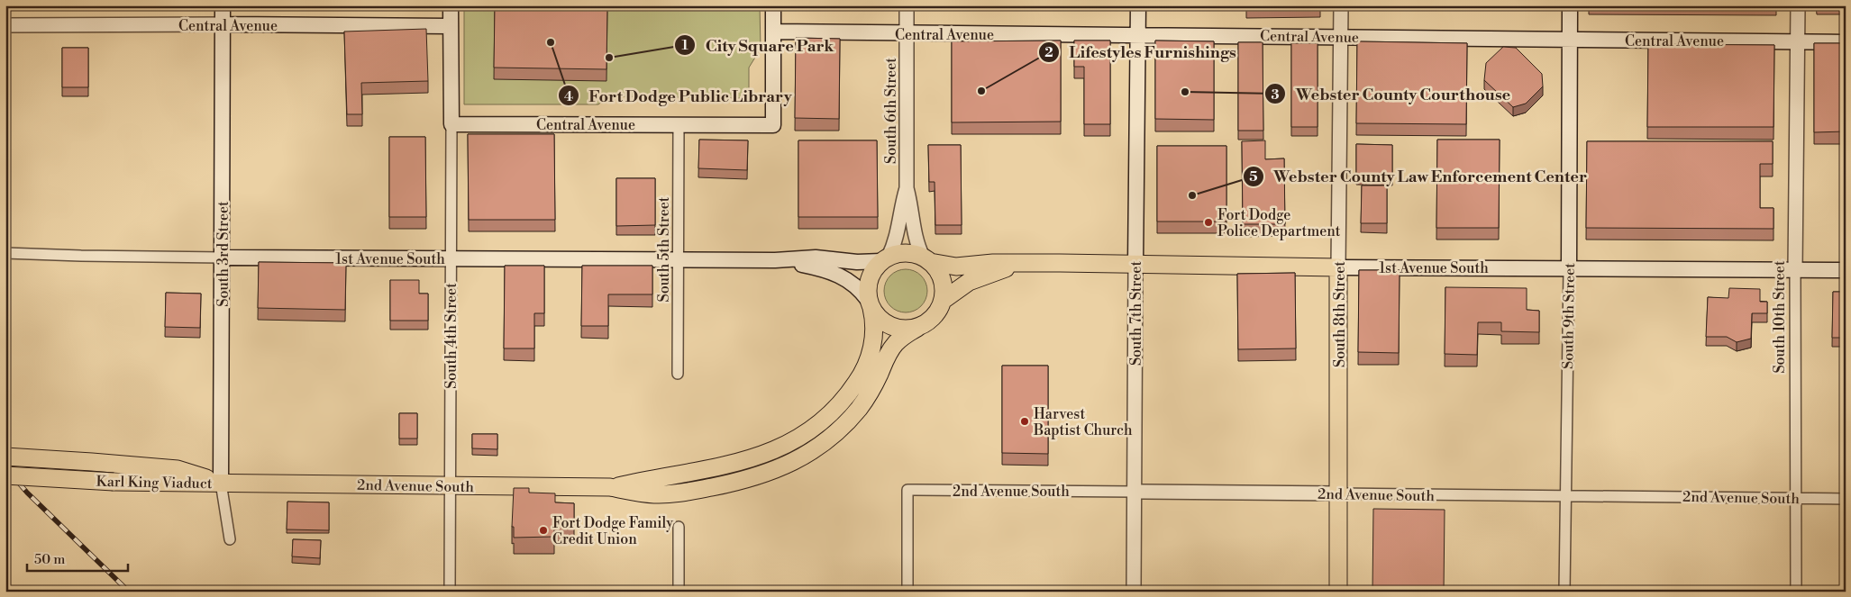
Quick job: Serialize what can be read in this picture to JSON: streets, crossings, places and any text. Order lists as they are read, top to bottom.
{
  "streets": {
    "main road": [
      "Central Avenue",
      "South 3rd Street",
      "1st Avenue South",
      "South 7th Street",
      "South 8th Street",
      "South 9th Street",
      "South 4th Street",
      "Karl King Viaduct",
      "2nd Avenue South"
    ],
    "street": ["South 6th Street", "South 5th Street", "South 10th Street"]
  },
  "crossings": [
    ["Central Avenue", "South 6th Street"],
    ["Central Avenue", "South 5th Street"],
    ["Central Avenue", "South 3rd Street"],
    ["Central Avenue", "South 7th Street"],
    ["Central Avenue", "South 8th Street"],
    ["Central Avenue", "South 9th Street"],
    ["Central Avenue", "South 10th Street"],
    ["Central Avenue", "South 4th Street"],
    ["South 6th Street", "1st Avenue South"],
    ["South 6th Street", "2nd Avenue South"],
    ["South 5th Street", "1st Avenue South"],
    ["South 3rd Street", "1st Avenue South"],
    ["South 3rd Street", "Karl King Viaduct"],
    ["South 3rd Street", "2nd Avenue South"],
    ["1st Avenue South", "South 7th Street"],
    ["1st Avenue South", "South 8th Street"],
    ["1st Avenue South", "South 9th Street"],
    ["1st Avenue South", "South 10th Street"],
    ["1st Avenue South", "South 4th Street"],
    ["1st Avenue South", "2nd Avenue South"],
    ["South 7th Street", "2nd Avenue South"],
    ["South 8th Street", "2nd Avenue South"],
    ["South 9th Street", "2nd Avenue South"],
    ["South 10th Street", "2nd Avenue South"],
    ["South 4th Street", "2nd Avenue South"],
    ["Karl King Viaduct", "2nd Avenue South"]
  ],
  "places": [
    "Fort Dodge Public Library",
    "City Square Park",
    "Lifestyles Furnishings",
    "Webster County Courthouse",
    "Webster County Law Enforcement Center",
    "Fort Dodge Police Department",
    "Harvest Baptist Church",
    "Fort Dodge Family Credit Union"
  ],
  "scale_bar": "50 m"
}
